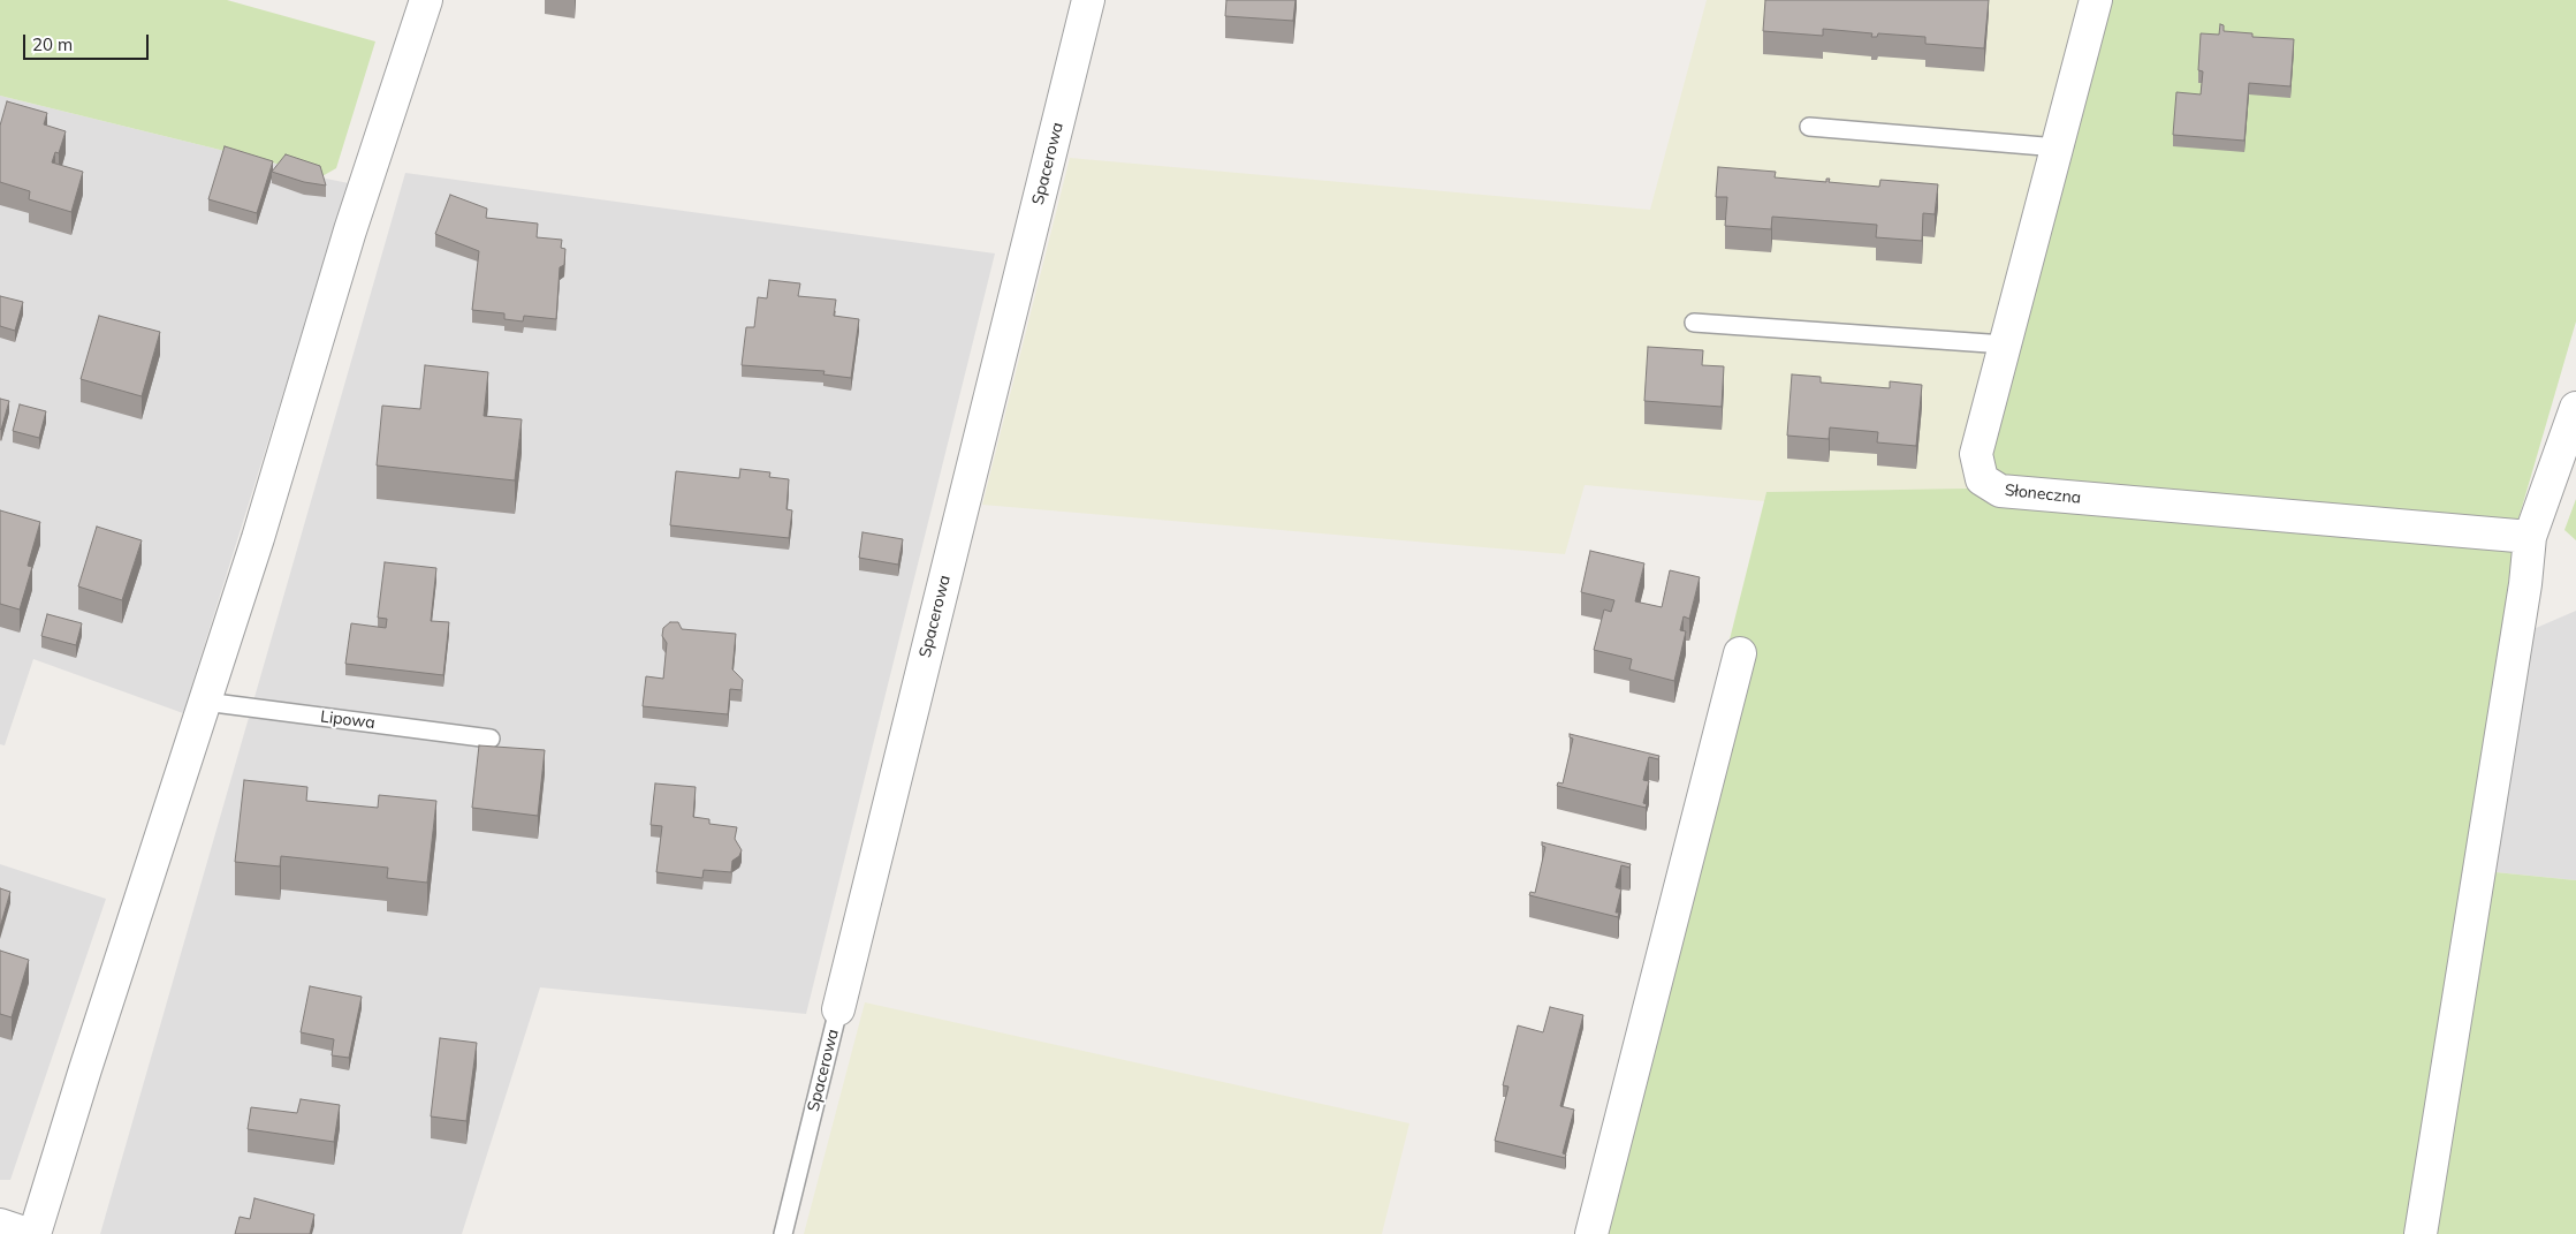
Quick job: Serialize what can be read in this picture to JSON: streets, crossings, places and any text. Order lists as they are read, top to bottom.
{
  "streets": {
    "street": ["Spacerowa", "Słoneczna"],
    "lane": ["Lipowa"]
  },
  "scale_bar": "20 m"
}
